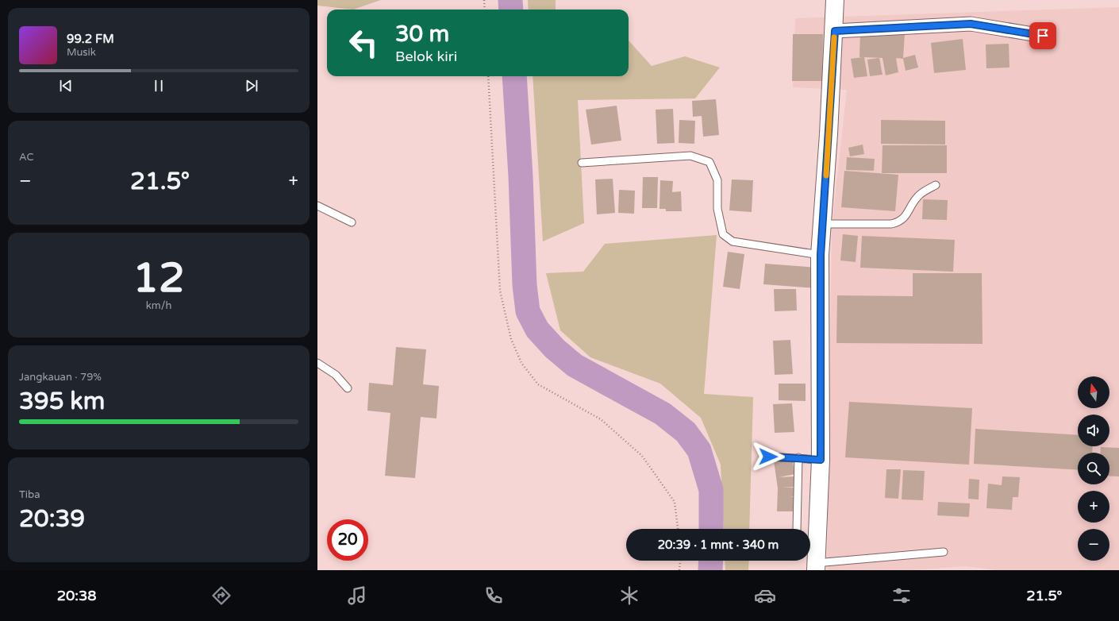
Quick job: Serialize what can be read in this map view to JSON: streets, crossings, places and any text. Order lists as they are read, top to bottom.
{
  "north": "top",
  "page": {
    "turn": ["30 m", "Belok kiri"],
    "song": ["99.2 FM", "Musik"],
    "tile": [
      "AC",
      ["12", "km/h"],
      ["Jangkauan · 79%", "395 km"],
      ["Tiba", "20:39"]
    ],
    "heat": ["−", "21.5°", "+"],
    "map_buttons": ["+", "−"],
    "limit": "20",
    "trip": "20:39 · 1 mnt · 340 m",
    "tabs": ["20:38", "21.5°"]
  }
}
